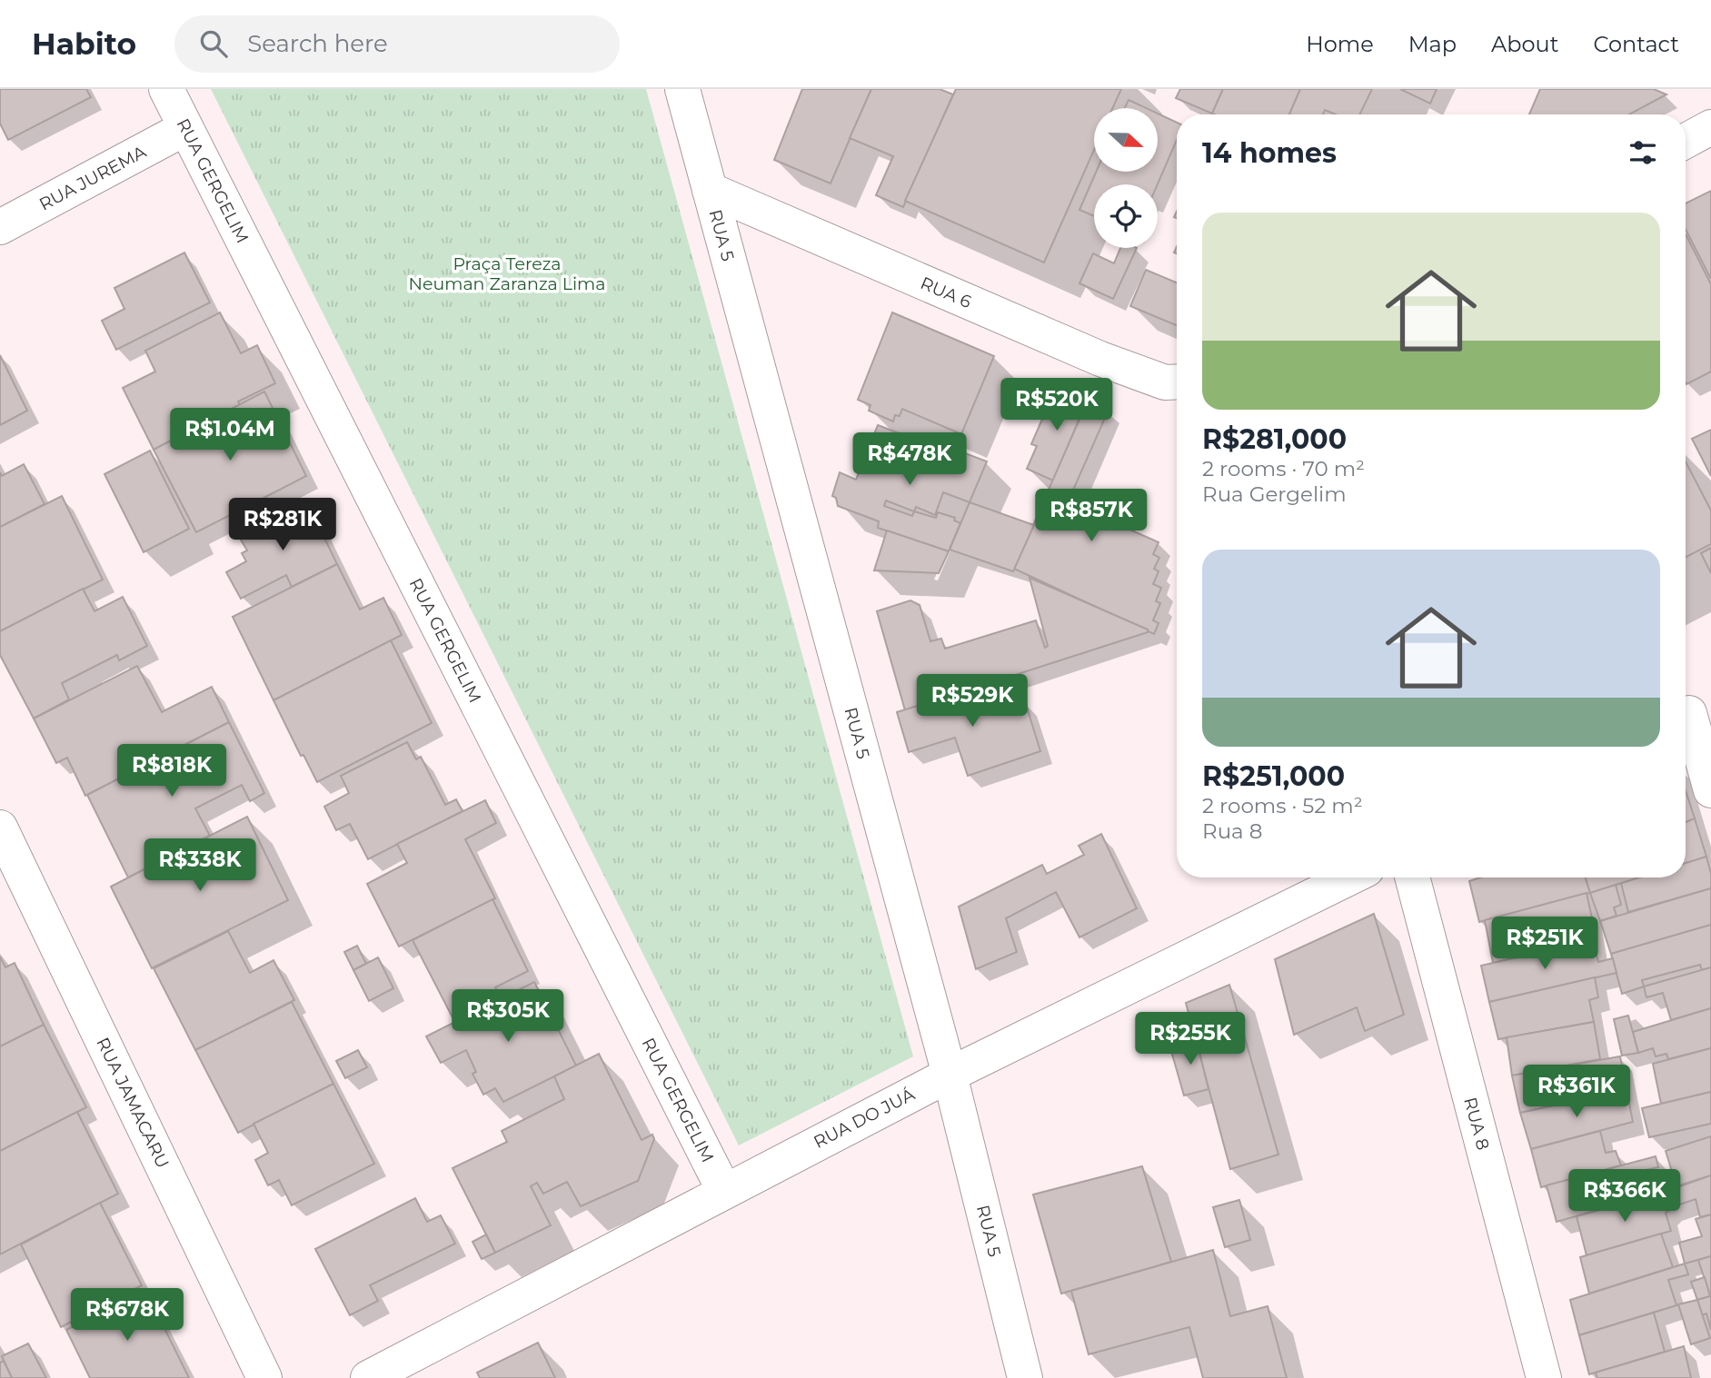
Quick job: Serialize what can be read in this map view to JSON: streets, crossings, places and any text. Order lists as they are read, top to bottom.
{
  "streets": {
    "street": [
      "RUA JUREMA",
      "RUA GERGELIM",
      "RUA 5",
      "RUA 6",
      "RUA JAMACARU",
      "RUA DO JUÁ",
      "RUA 8"
    ]
  },
  "crossings": [
    ["RUA JUREMA", "RUA GERGELIM"],
    ["RUA GERGELIM", "RUA DO JUÁ"],
    ["RUA 5", "RUA 6"],
    ["RUA 5", "RUA DO JUÁ"]
  ],
  "parks": ["Praça Tereza Neuman Zaranza Lima"],
  "north": "right",
  "page": {
    "header": "Habito",
    "search": "Search here",
    "nav": [
      "Home",
      "Map",
      "About",
      "Contact"
    ],
    "heading": "14 homes",
    "list": [
      {
        "name": "R$281,000",
        "note": "2 rooms · 70 m² · Rua Gergelim"
      },
      {
        "name": "R$251,000",
        "note": "2 rooms · 52 m² · Rua 8"
      }
    ],
    "price": [
      "R$520K",
      "R$1.04M",
      "R$478K",
      "R$857K",
      "R$281K",
      "R$529K",
      "R$818K",
      "R$338K",
      "R$251K",
      "R$305K",
      "R$255K",
      "R$361K",
      "R$366K",
      "R$678K"
    ]
  }
}
